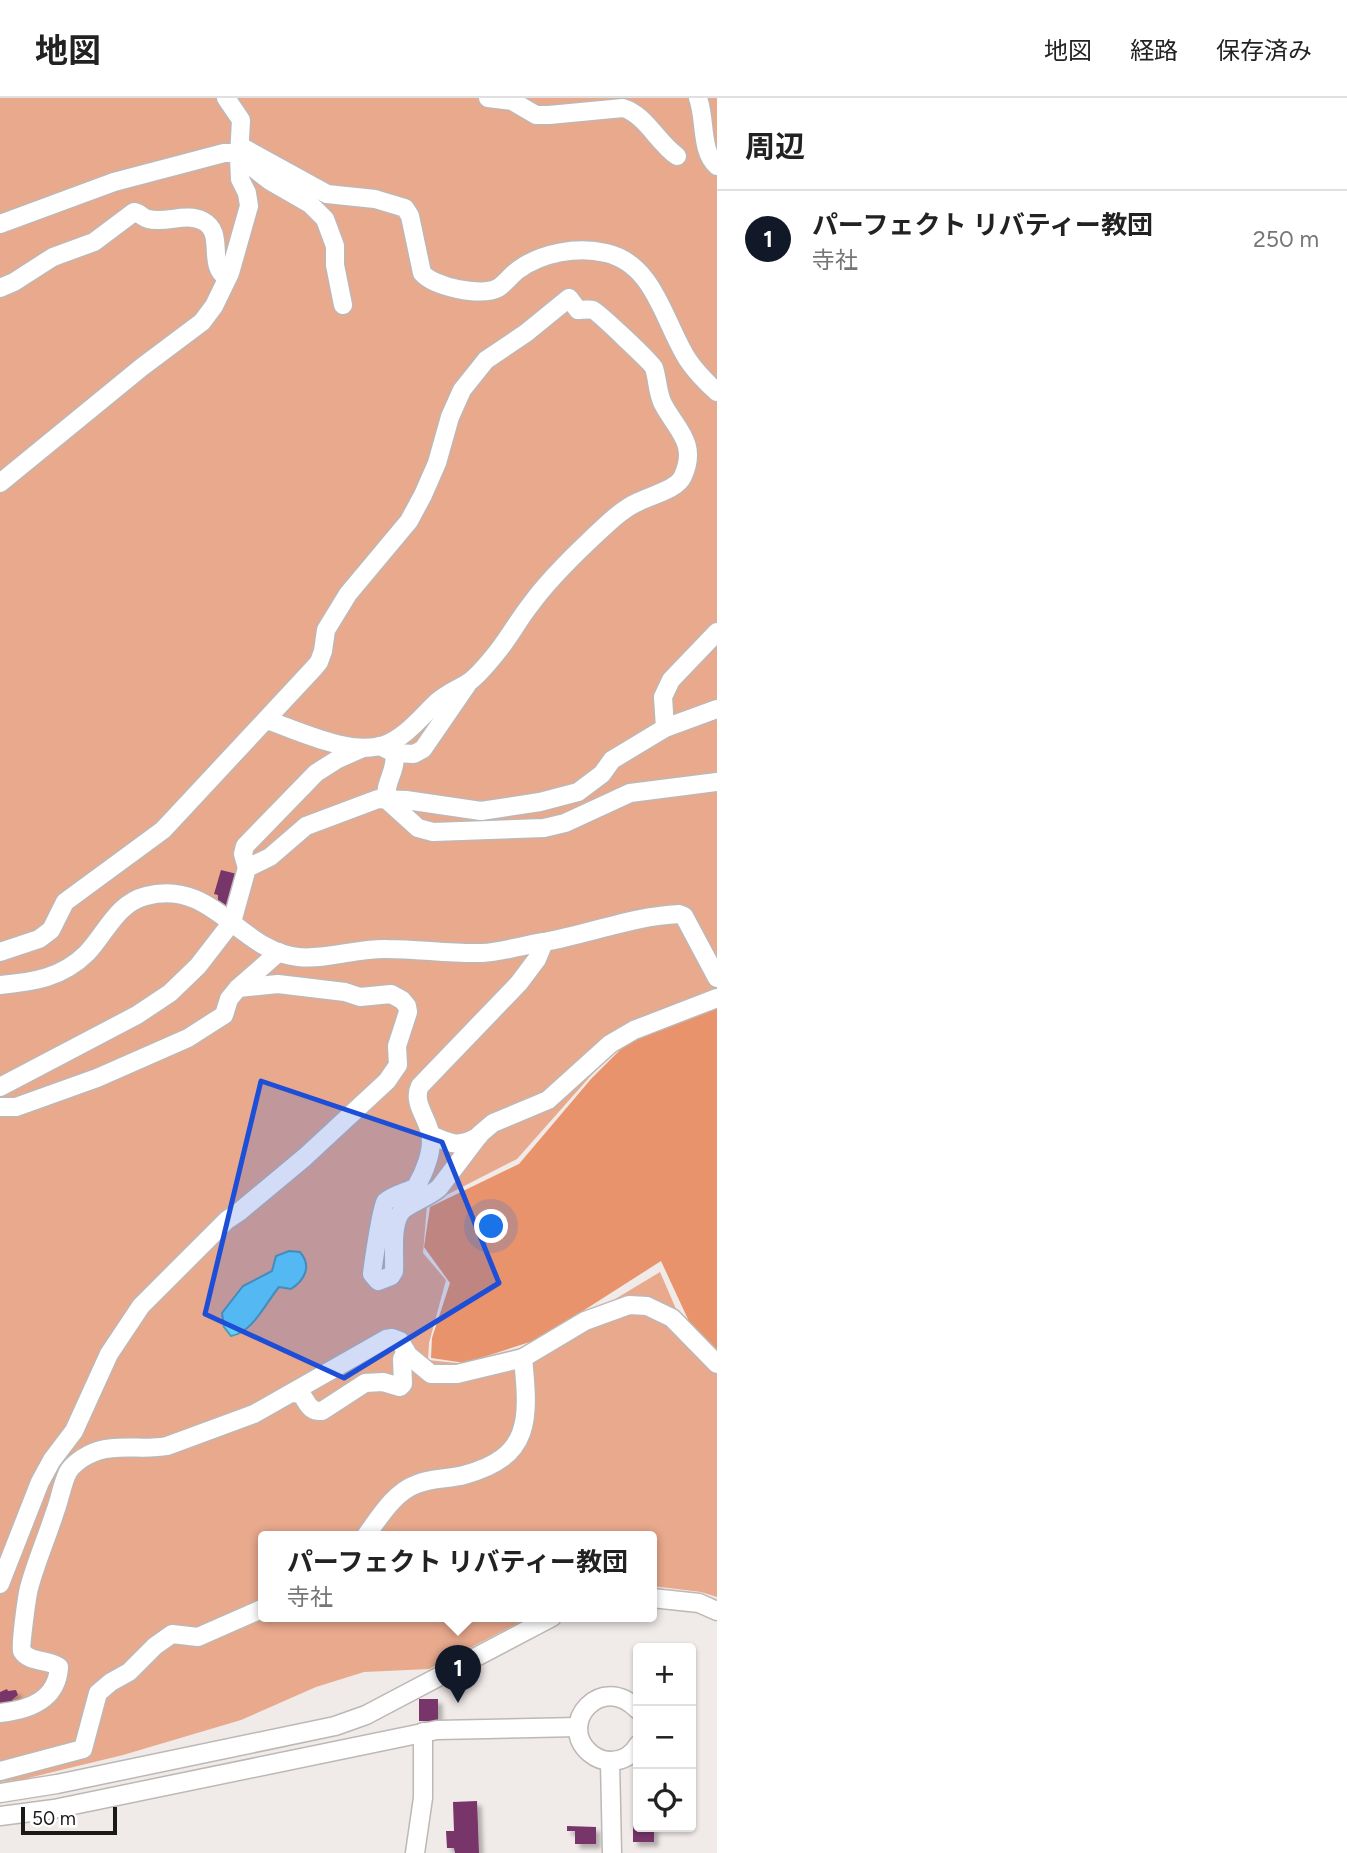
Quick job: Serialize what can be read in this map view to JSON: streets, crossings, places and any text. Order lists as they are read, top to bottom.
{
  "scale_bar": "50 m",
  "page": {
    "header": "地図",
    "nav": ["地図", "経路", "保存済み"],
    "heading": "周辺",
    "list": [
      {
        "mark": "1",
        "name": "パーフェクト リバティー教団",
        "note": "寺社",
        "value": "250 m"
      }
    ],
    "popup": ["パーフェクト リバティー教団", "寺社"],
    "map_buttons": ["+", "−"],
    "pins": "1",
    "scale": "50 m"
  }
}
